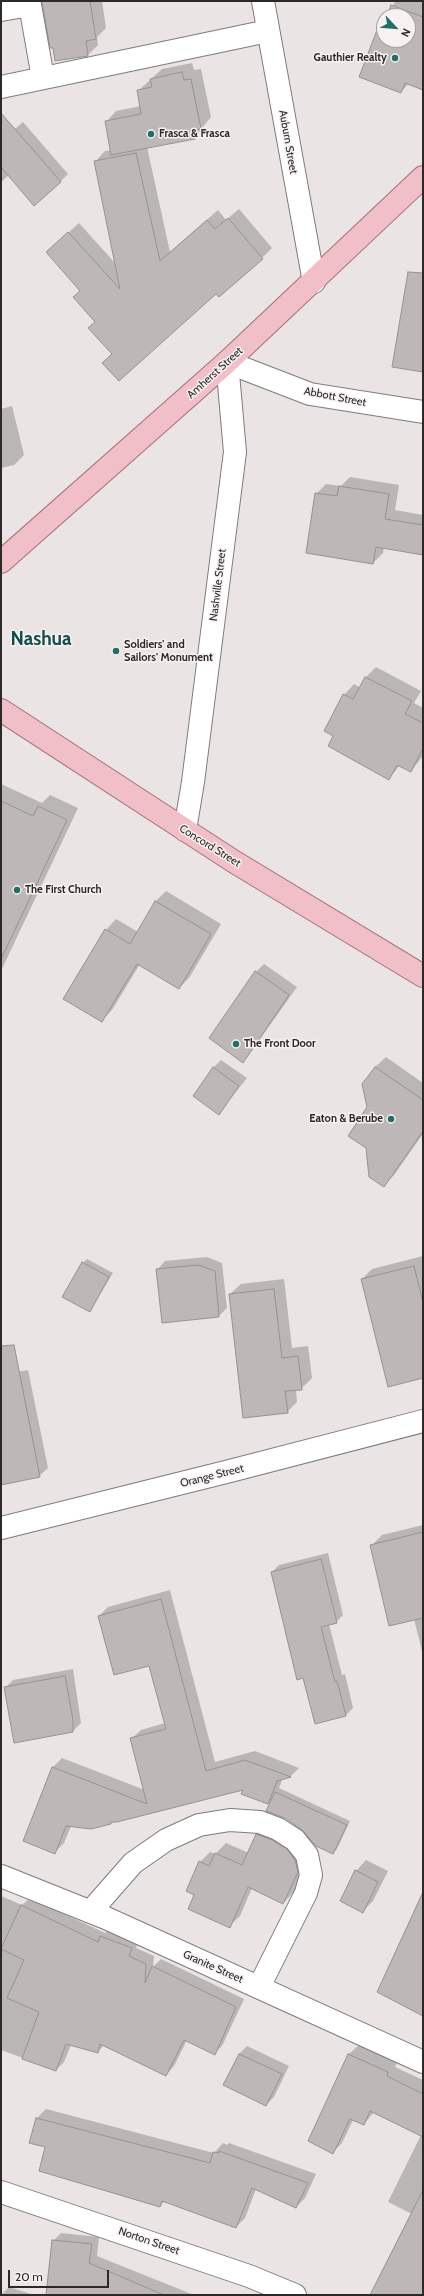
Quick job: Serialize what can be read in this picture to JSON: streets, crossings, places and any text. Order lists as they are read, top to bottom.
{
  "streets": {
    "main road": ["Amherst Street", "Concord Street"],
    "street": [
      "Auburn Street",
      "Abbott Street",
      "Nashville Street",
      "Orange Street",
      "Granite Street",
      "Norton Street"
    ]
  },
  "crossings": [
    ["Auburn Street", "Amherst Street"],
    ["Amherst Street", "Abbott Street"],
    ["Amherst Street", "Nashville Street"],
    ["Abbott Street", "Nashville Street"],
    ["Nashville Street", "Concord Street"]
  ],
  "districts": ["Nashua"],
  "places": [
    "Gauthier Realty",
    "Frasca & Frasca",
    "Soldiers' and Sailors' Monument",
    "The First Church",
    "The Front Door",
    "Eaton & Berube"
  ],
  "scale_bar": "20 m",
  "north": "bottom right"
}
